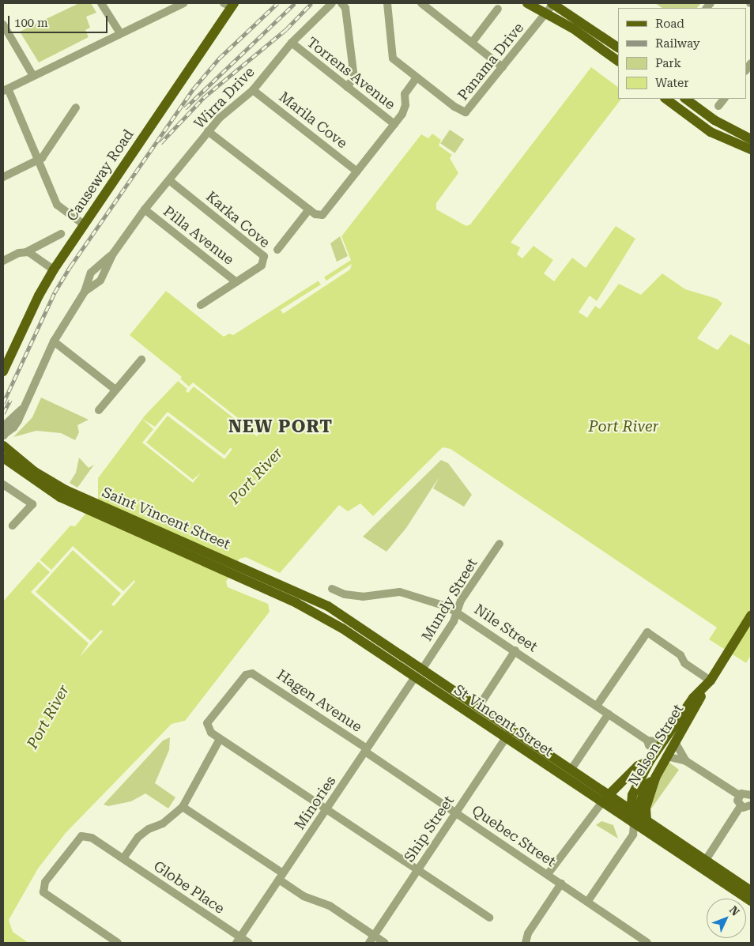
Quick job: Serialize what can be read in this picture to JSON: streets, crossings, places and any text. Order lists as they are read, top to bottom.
{
  "streets": {
    "main road": [
      "Causeway Road",
      "Saint Vincent Street",
      "St Vincent Street",
      "Nelson Street"
    ],
    "street": [
      "Panama Drive",
      "Torrens Avenue",
      "Wirra Drive",
      "Marila Cove",
      "Karka Cove",
      "Pilla Avenue",
      "Mundy Street",
      "Nile Street",
      "Hagen Avenue",
      "Minories",
      "Ship Street",
      "Quebec Street",
      "Globe Place"
    ]
  },
  "crossings": [
    ["Torrens Avenue", "Wirra Drive"],
    ["Wirra Drive", "Marila Cove"],
    ["Wirra Drive", "Karka Cove"],
    ["Wirra Drive", "Pilla Avenue"],
    ["Karka Cove", "Pilla Avenue"],
    ["Saint Vincent Street", "St Vincent Street"],
    ["Mundy Street", "Nile Street"],
    ["Mundy Street", "St Vincent Street"],
    ["Nile Street", "Nelson Street"],
    ["Hagen Avenue", "Minories"],
    ["Hagen Avenue", "Quebec Street"],
    ["St Vincent Street", "Nelson Street"],
    ["St Vincent Street", "Minories"],
    ["St Vincent Street", "Ship Street"],
    ["Minories", "Quebec Street"],
    ["Minories", "Globe Place"],
    ["Ship Street", "Quebec Street"]
  ],
  "districts": ["NEW PORT"],
  "water": ["Port River"],
  "legend": [
    "Road",
    "Railway",
    "Park",
    "Water"
  ],
  "scale_bar": "100 m",
  "north": "top right"
}
